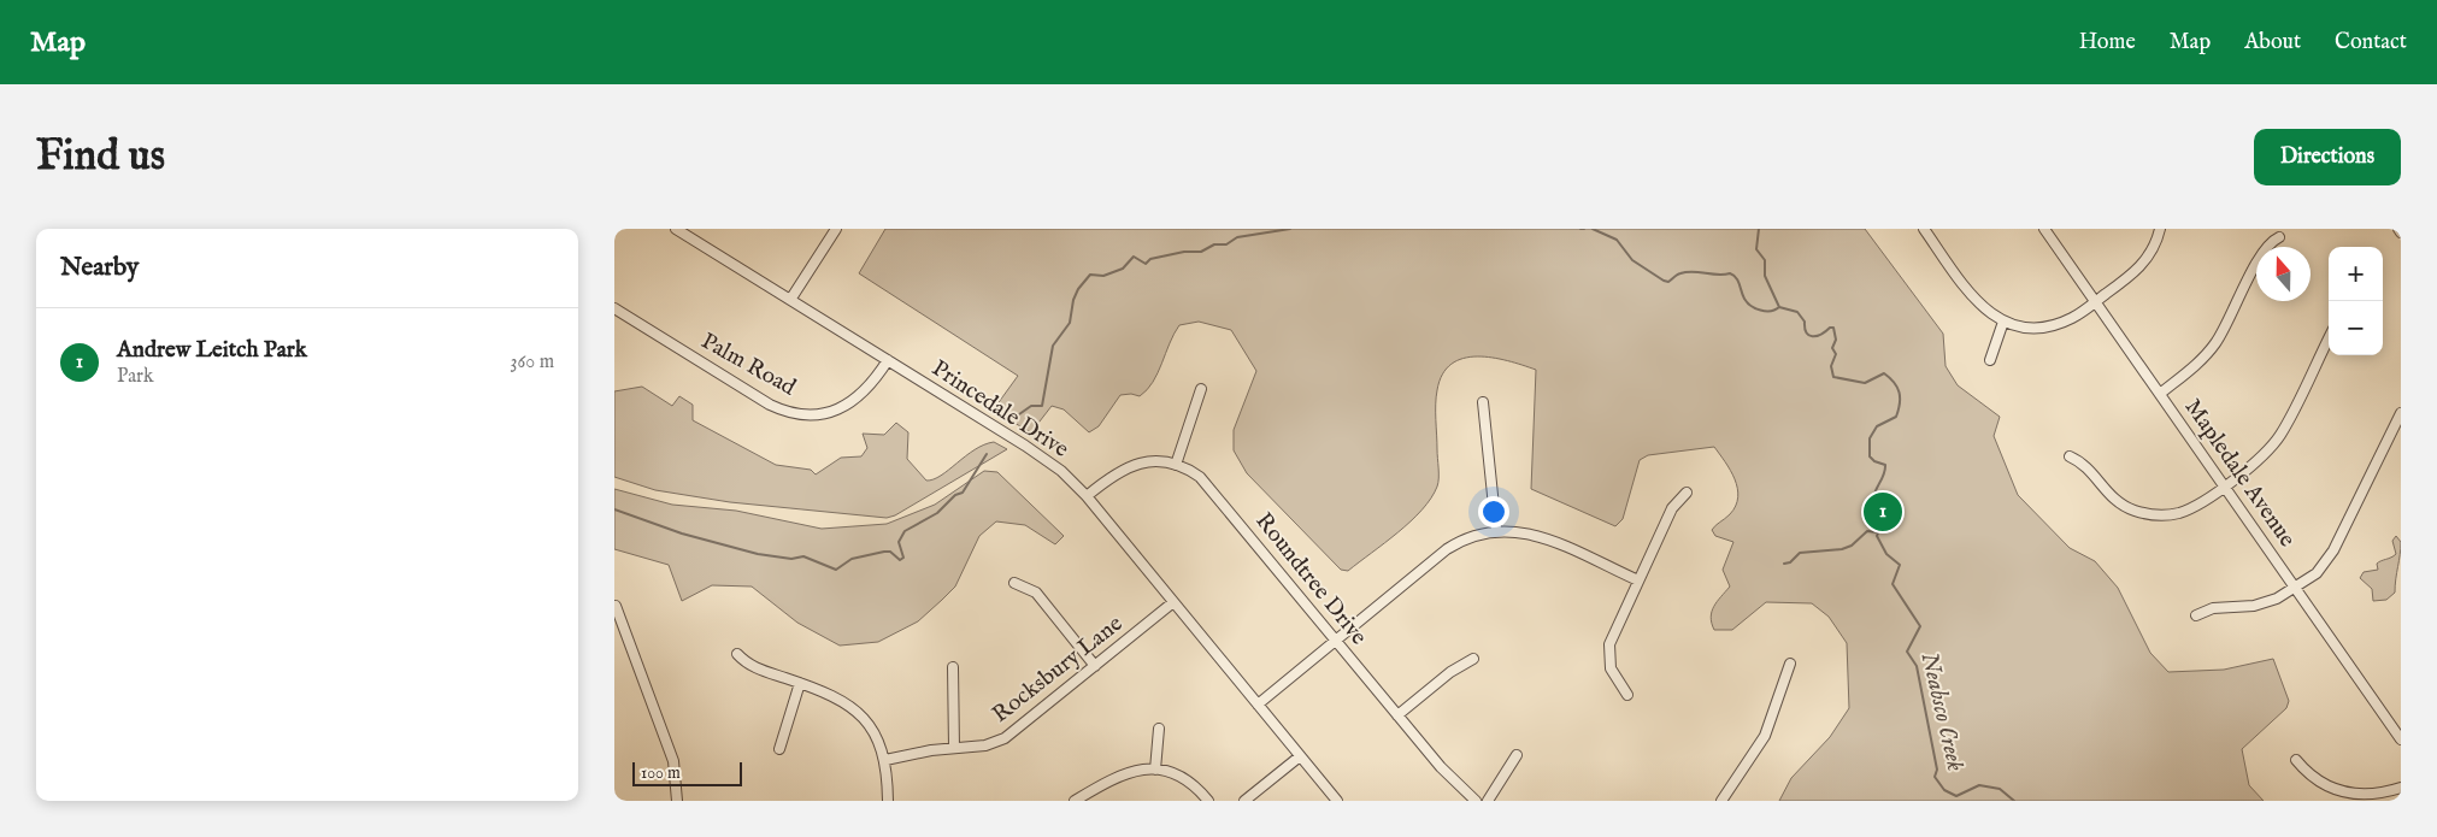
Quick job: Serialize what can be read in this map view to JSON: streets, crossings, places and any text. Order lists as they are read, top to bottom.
{
  "streets": {
    "street": [
      "Palm Road",
      "Princedale Drive",
      "Mapledale Avenue",
      "Roundtree Drive",
      "Rocksbury Lane"
    ]
  },
  "crossings": [
    ["Palm Road", "Princedale Drive"],
    ["Princedale Drive", "Roundtree Drive"],
    ["Princedale Drive", "Rocksbury Lane"]
  ],
  "water": ["Neabsco Creek"],
  "scale_bar": "100 m",
  "north": "top",
  "page": {
    "header": "Map",
    "nav": [
      "Home",
      "Map",
      "About",
      "Contact"
    ],
    "buttons": "Directions",
    "title": "Find us",
    "heading": "Nearby",
    "map_buttons": ["+", "−"],
    "list": [
      {
        "mark": "1",
        "name": "Andrew Leitch Park",
        "note": "Park",
        "value": "360 m"
      }
    ],
    "pins": "1",
    "scale": "100 m"
  }
}
